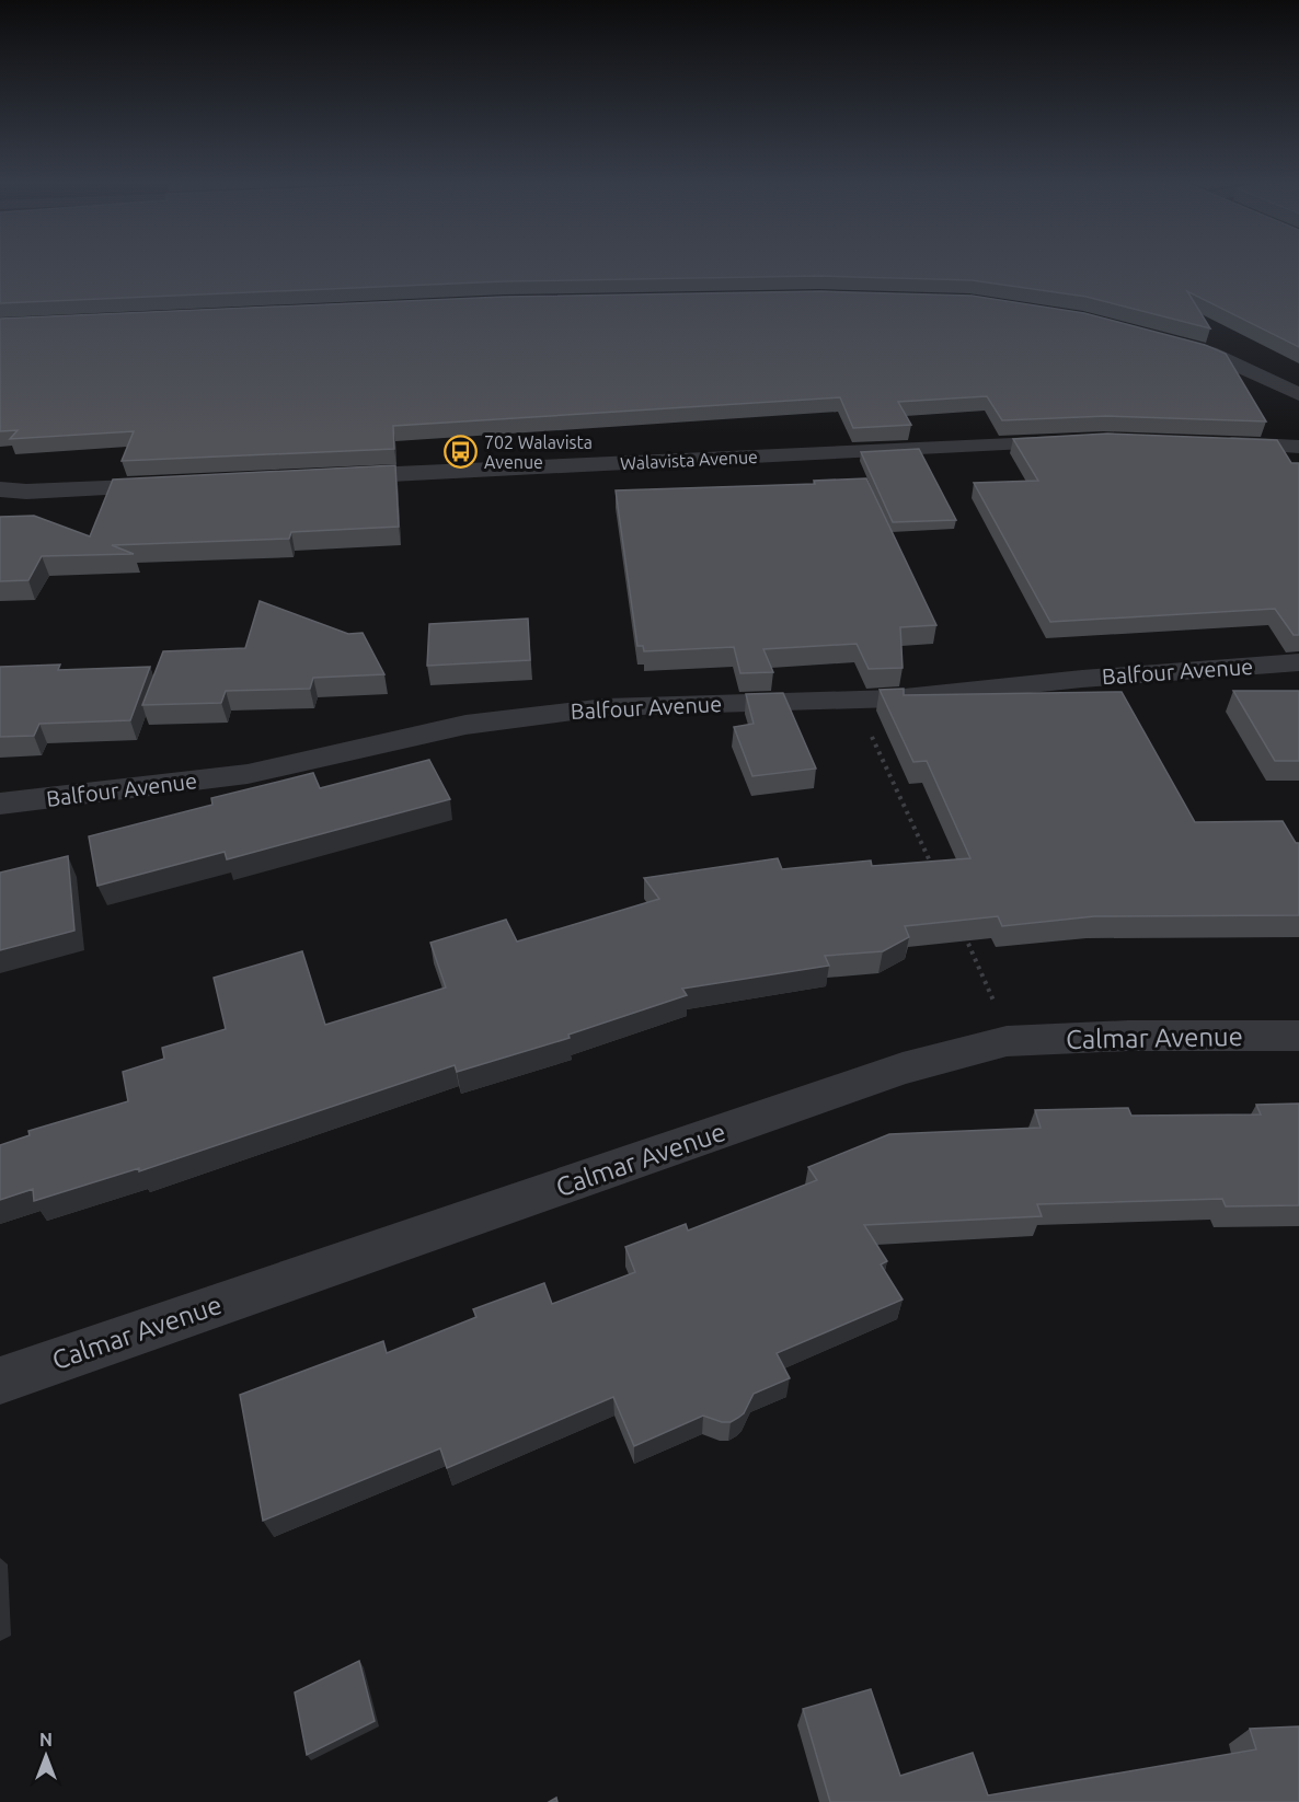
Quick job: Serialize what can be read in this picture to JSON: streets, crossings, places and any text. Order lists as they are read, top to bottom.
{
  "streets": {
    "street": ["Walavista Avenue", "Balfour Avenue", "Calmar Avenue"]
  },
  "places": {
    "bus stop": ["702 Walavista Avenue"]
  },
  "north": "top"
}
